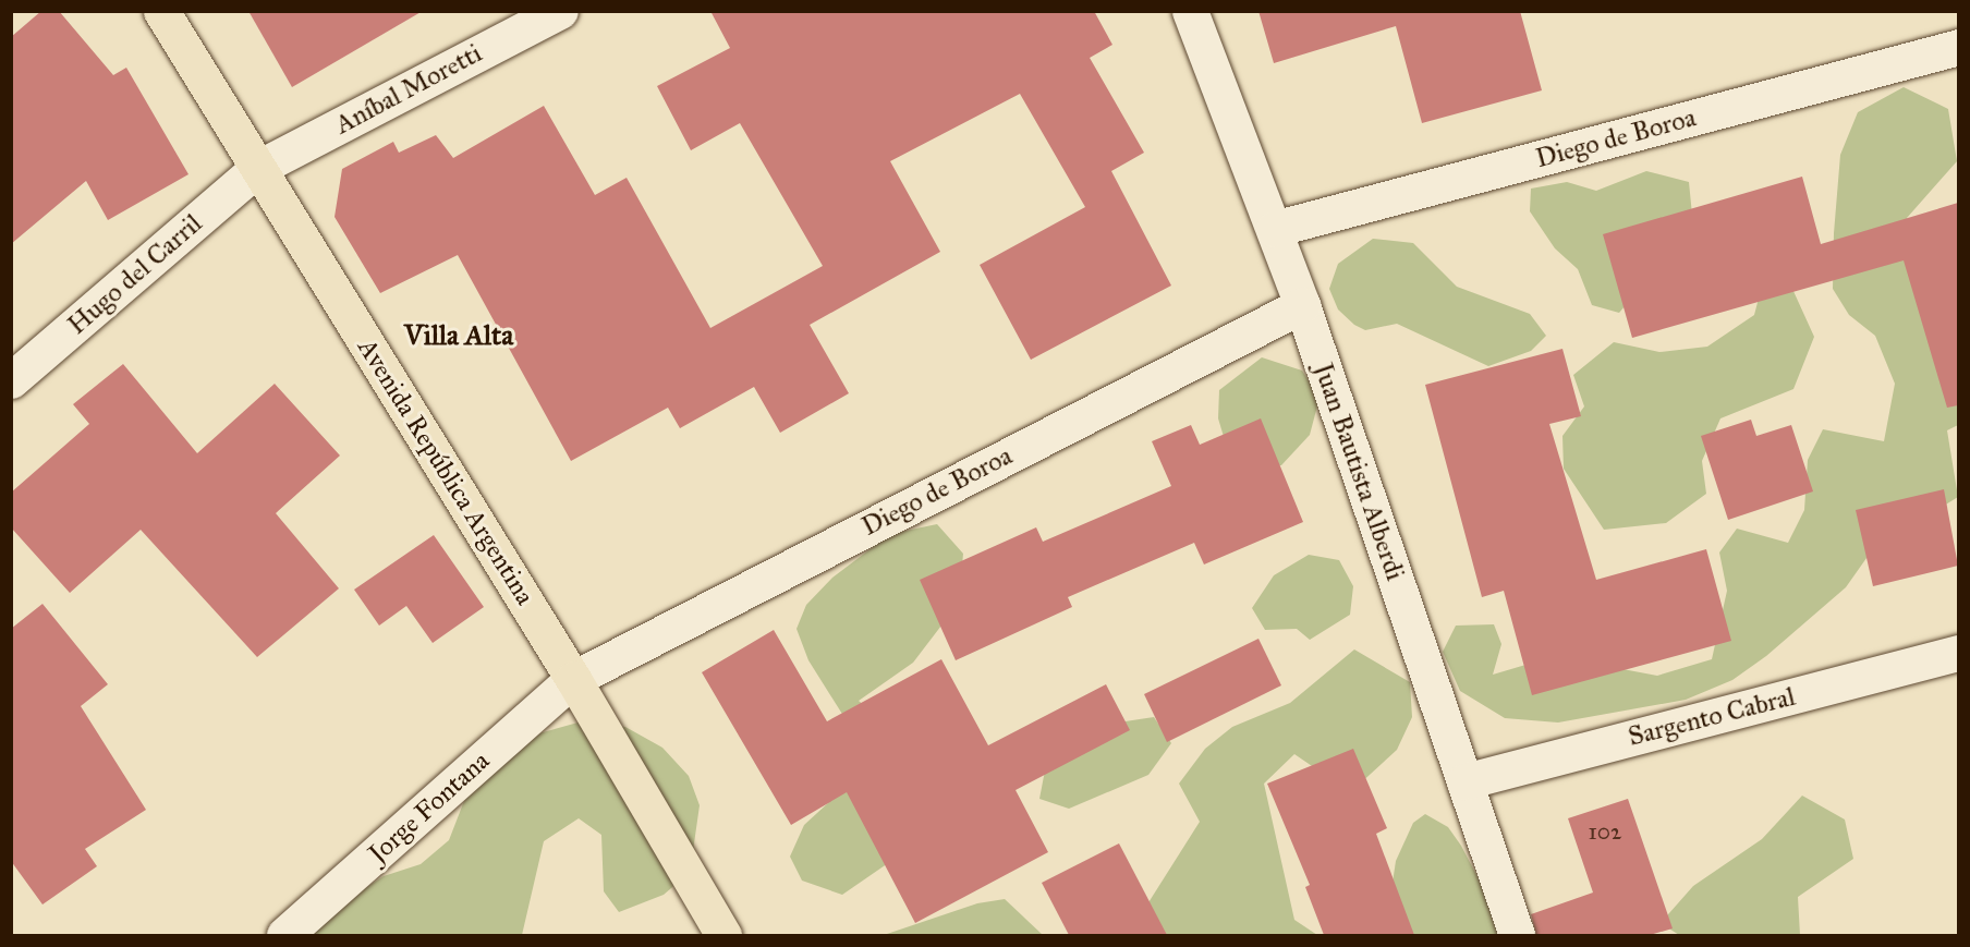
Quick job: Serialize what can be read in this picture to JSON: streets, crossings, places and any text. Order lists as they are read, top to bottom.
{
  "streets": {
    "main road": ["Avenida República Argentina"],
    "street": [
      "Aníbal Moretti",
      "Diego de Boroa",
      "Hugo del Carril",
      "Juan Bautista Alberdi",
      "Sargento Cabral",
      "Jorge Fontana"
    ]
  },
  "crossings": [
    ["Aníbal Moretti", "Hugo del Carril"],
    ["Aníbal Moretti", "Avenida República Argentina"],
    ["Diego de Boroa", "Avenida República Argentina"],
    ["Diego de Boroa", "Juan Bautista Alberdi"],
    ["Diego de Boroa", "Jorge Fontana"],
    ["Hugo del Carril", "Avenida República Argentina"],
    ["Avenida República Argentina", "Jorge Fontana"],
    ["Juan Bautista Alberdi", "Sargento Cabral"]
  ],
  "districts": ["Villa Alta"],
  "house_numbers": ["102"]
}
